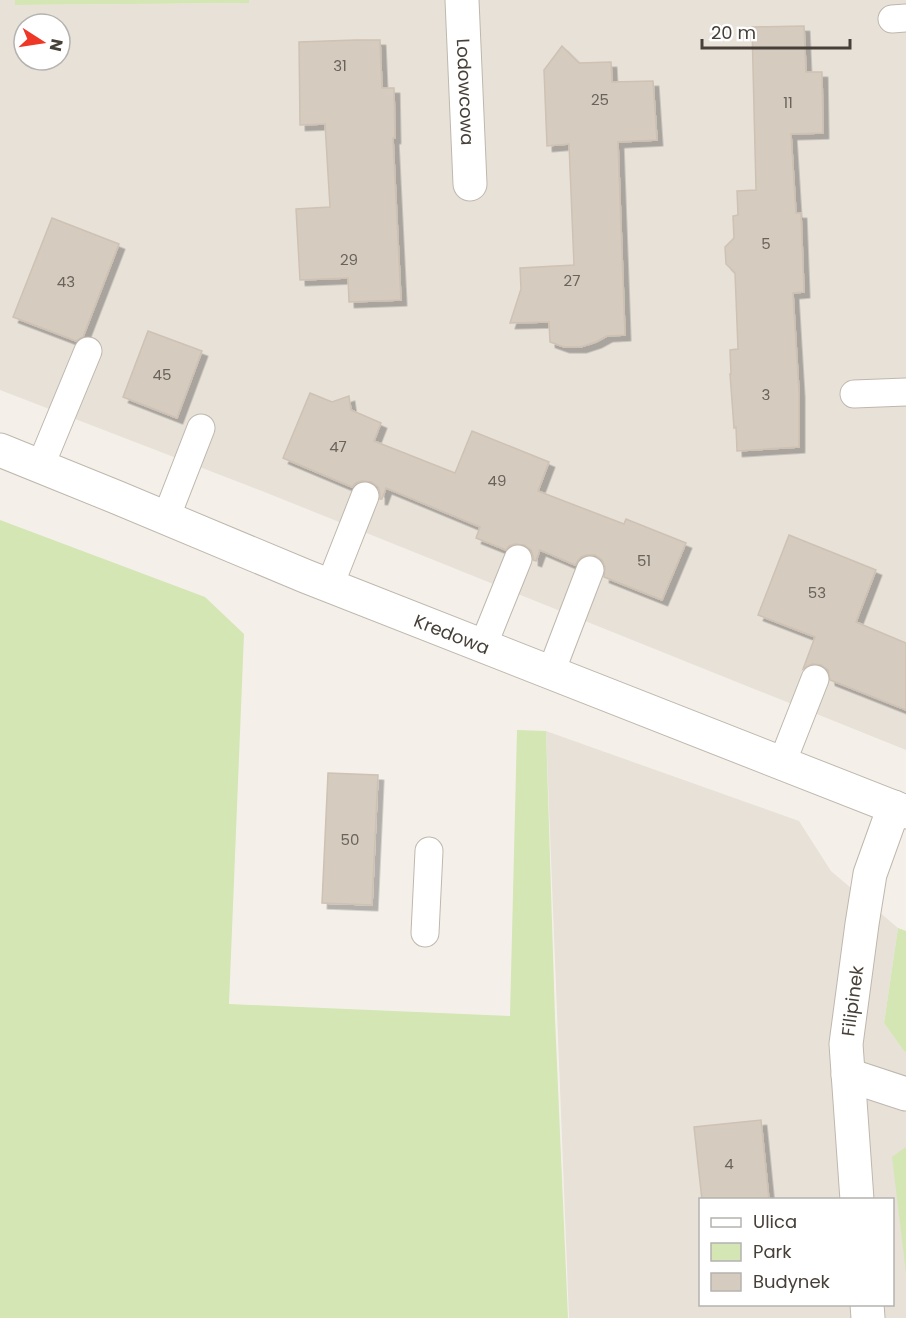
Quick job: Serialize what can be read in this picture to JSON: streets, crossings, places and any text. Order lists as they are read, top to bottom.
{
  "streets": {
    "street": ["Lodowcowa", "Kredowa", "Filipinek"]
  },
  "crossings": [
    ["Kredowa", "Filipinek"]
  ],
  "house_numbers": [
    "31",
    "25",
    "11",
    "5",
    "29",
    "27",
    "43",
    "45",
    "3",
    "47",
    "49",
    "51",
    "53",
    "50",
    "4"
  ],
  "legend": ["Ulica", "Park", "Budynek"],
  "scale_bar": "20 m",
  "north": "right"
}
